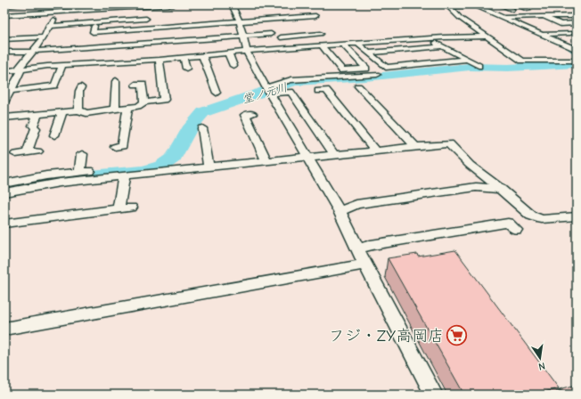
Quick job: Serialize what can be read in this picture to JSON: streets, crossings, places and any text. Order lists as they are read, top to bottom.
{
  "water": ["堂ノ元川"],
  "places": {
    "supermarket": ["フジ・ZY高岡店"]
  },
  "north": "bottom"
}
